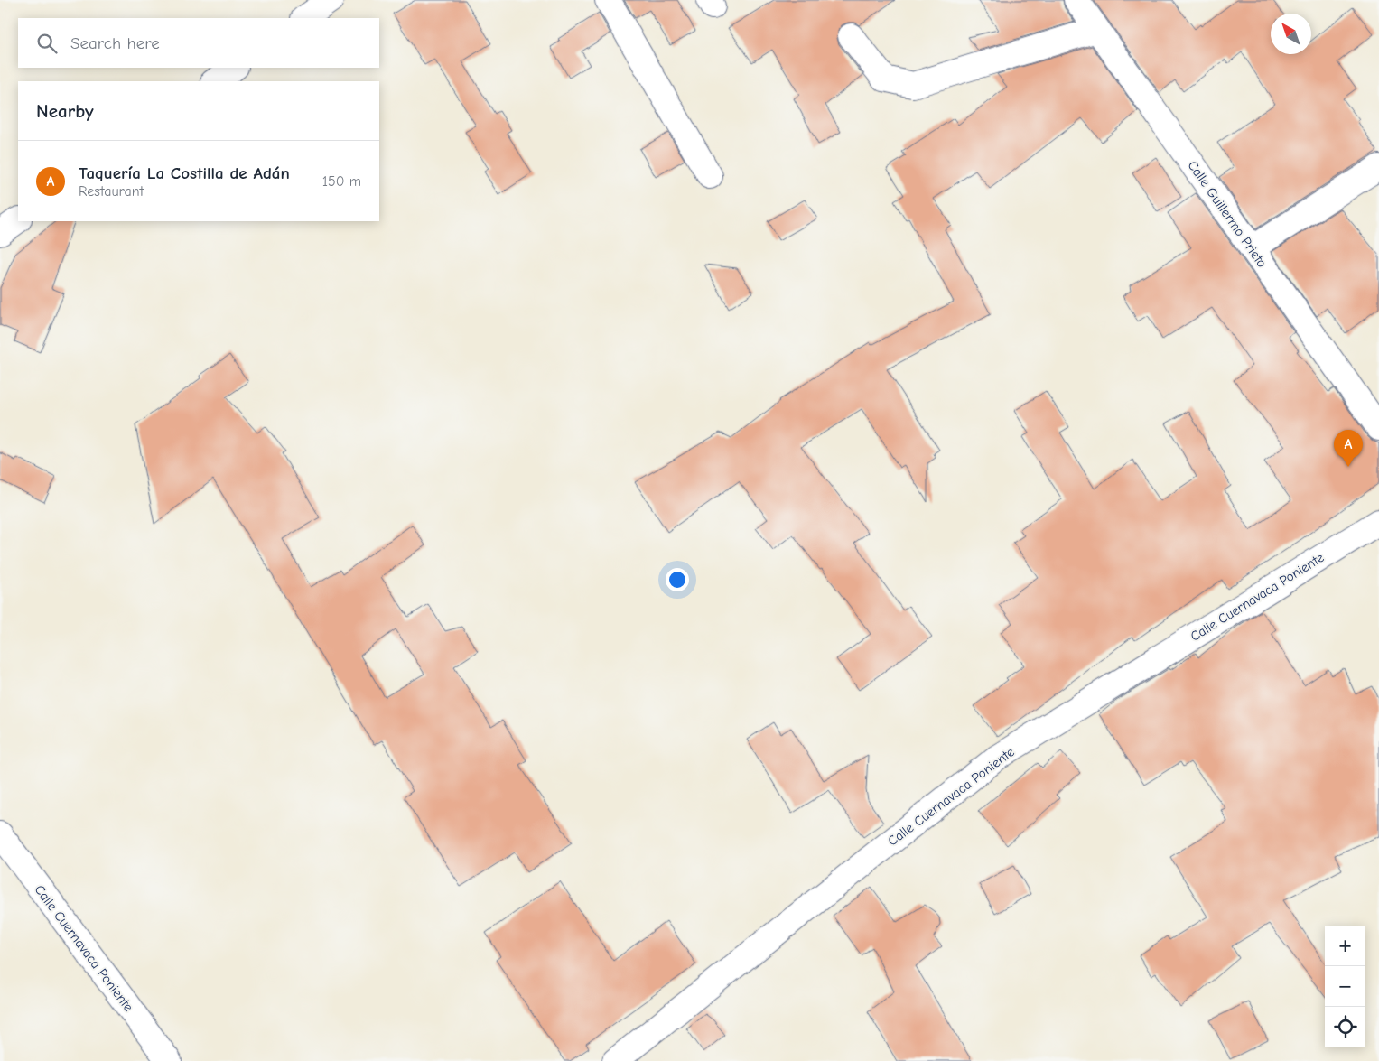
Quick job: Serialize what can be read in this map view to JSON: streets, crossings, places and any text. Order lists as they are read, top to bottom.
{
  "streets": {
    "street": ["Calle Guillermo Prieto", "Calle Cuernavaca Poniente"]
  },
  "north": "top left",
  "page": {
    "search": "Search here",
    "heading": "Nearby",
    "list": [
      {
        "mark": "A",
        "name": "Taquería La Costilla de Adán",
        "note": "Restaurant",
        "value": "150 m"
      }
    ],
    "pins": "A",
    "map_buttons": ["+", "−"]
  }
}
